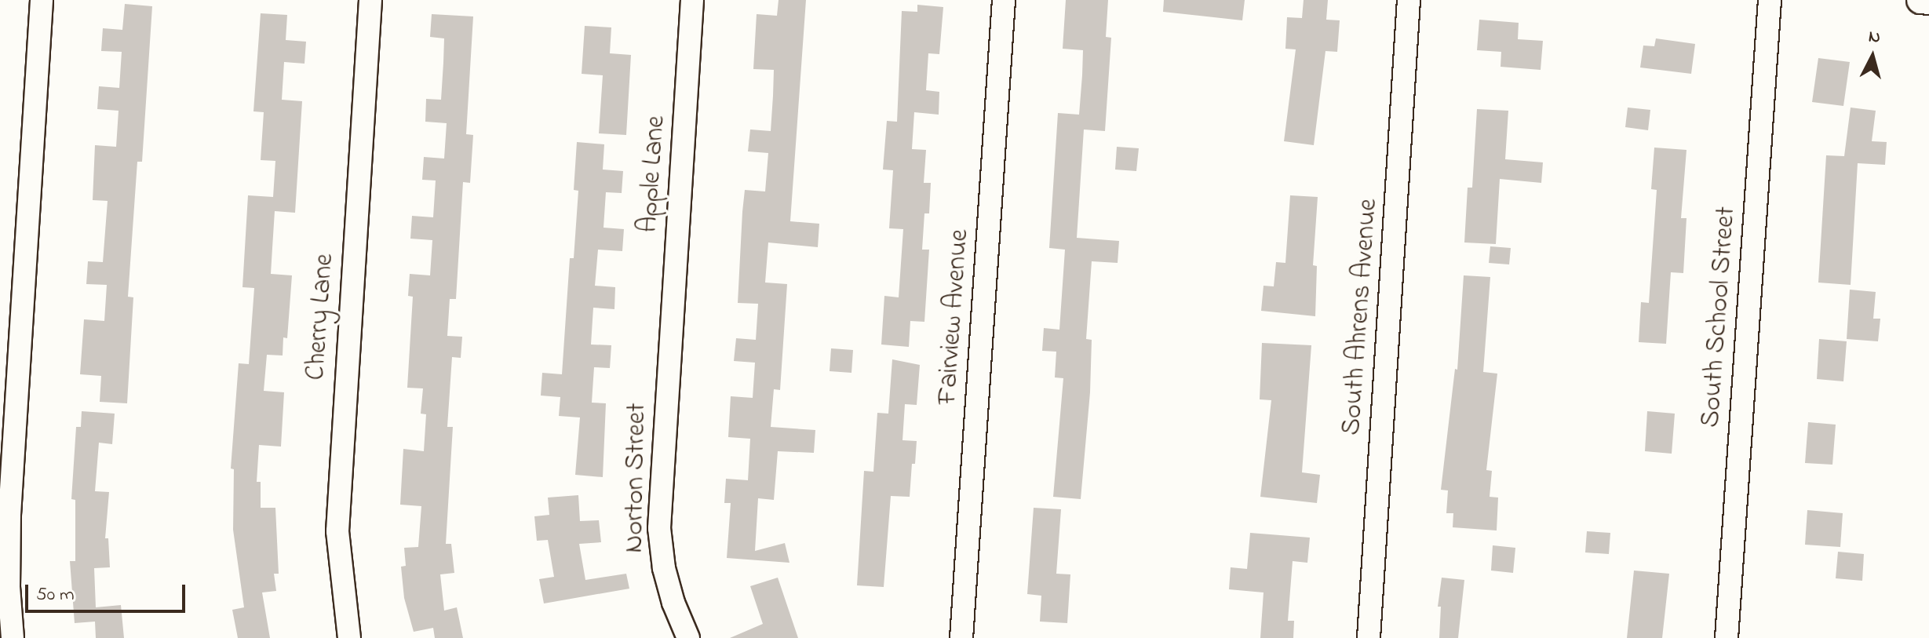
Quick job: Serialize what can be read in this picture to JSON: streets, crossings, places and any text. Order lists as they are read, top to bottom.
{
  "streets": {
    "street": [
      "Apple Lane",
      "Cherry Lane",
      "Fairview Avenue",
      "South Ahrens Avenue",
      "South School Street",
      "Norton Street"
    ]
  },
  "crossings": [
    ["Apple Lane", "Norton Street"]
  ],
  "scale_bar": "50 m",
  "north": "top"
}
